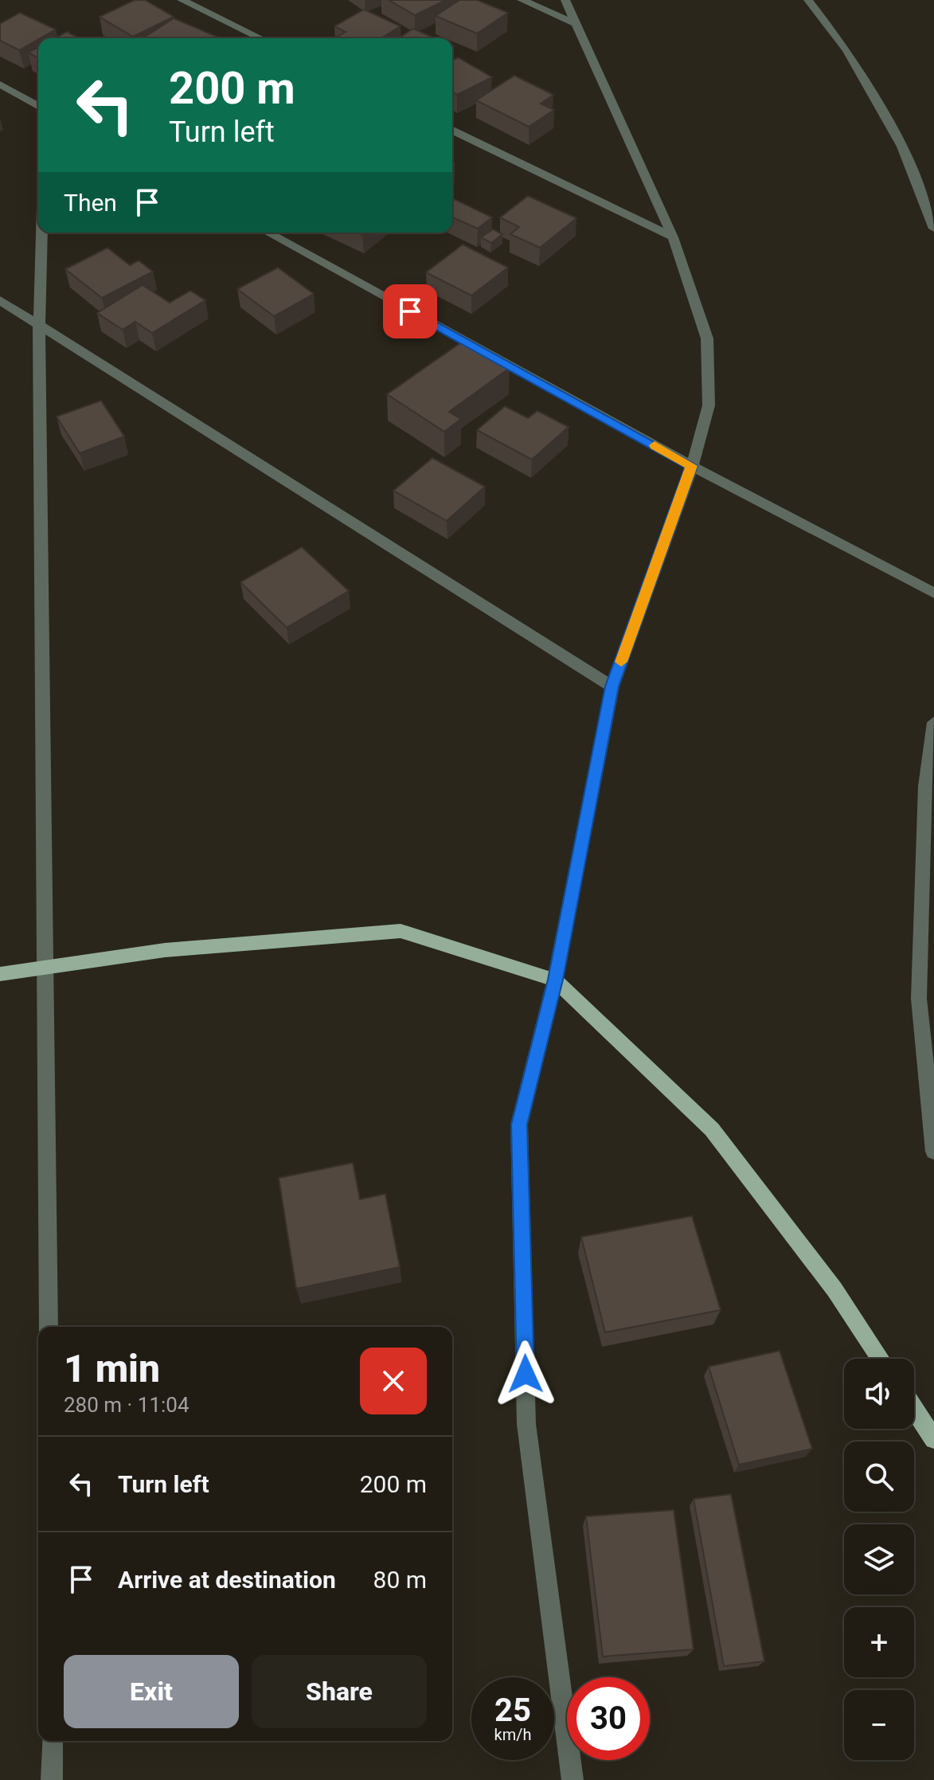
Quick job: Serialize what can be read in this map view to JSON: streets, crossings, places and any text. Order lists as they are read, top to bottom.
{
  "page": {
    "turn": ["200 m", "Turn left"],
    "then": "Then",
    "heading": ["1 min", "280 m · 11:04"],
    "map_buttons": ["+", "−"],
    "list": [
      {
        "name": "Turn left",
        "value": "200 m"
      },
      {
        "name": "Arrive at destination",
        "value": "80 m"
      }
    ],
    "buttons": ["Exit", "Share"],
    "speed": "25 km/h",
    "limit": "30"
  }
}
